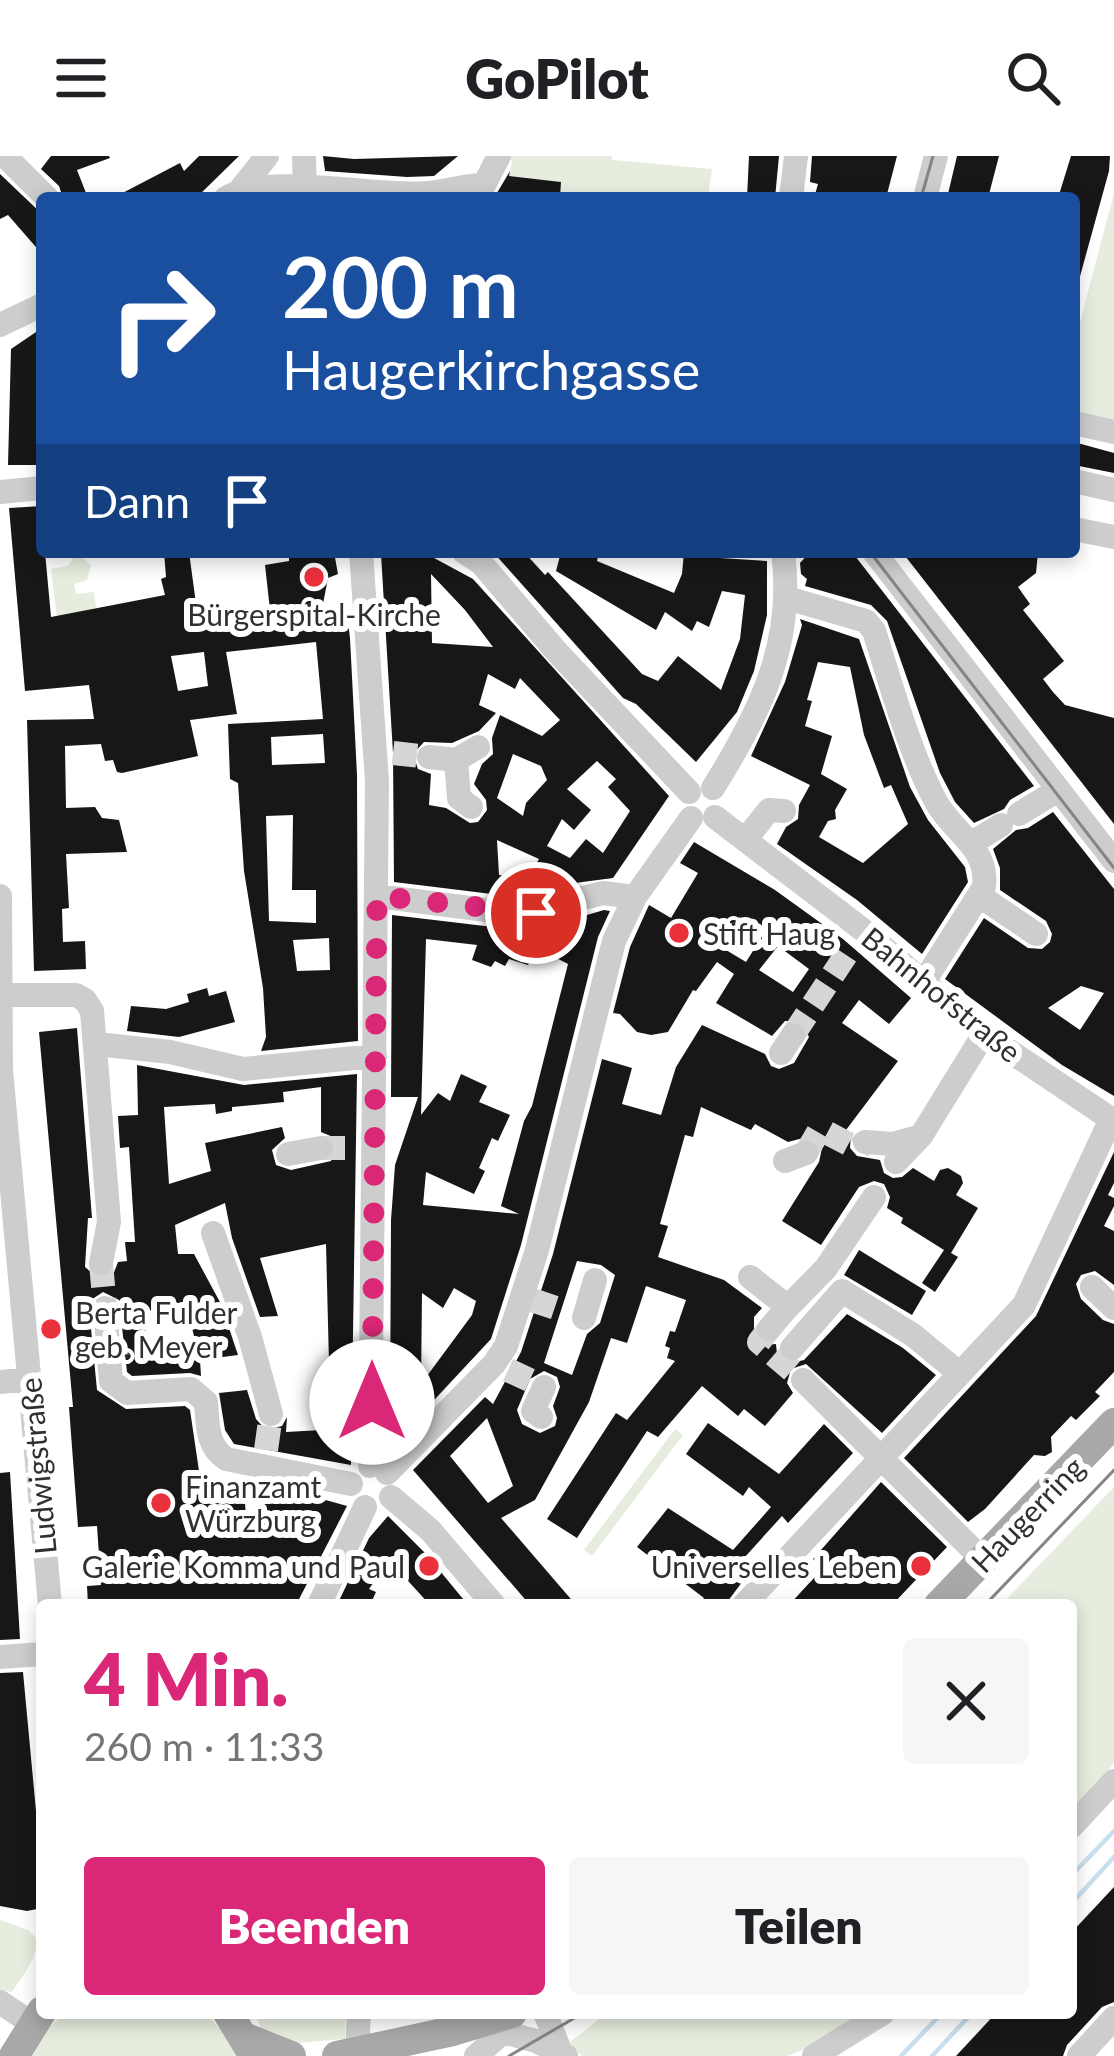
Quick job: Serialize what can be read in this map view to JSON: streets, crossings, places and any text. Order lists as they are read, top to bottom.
{
  "streets": {
    "main road": ["Haugerring"],
    "street": ["Bahnhofstraße", "Ludwigstraße"]
  },
  "places": [
    "Bürgerspital-Kirche",
    "Stift Haug",
    "Berta Fulder geb. Meyer",
    "Finanzamt Würzburg",
    "Galerie Komma und Paul",
    "Universelles Leben"
  ],
  "page": {
    "header": "GoPilot",
    "turn": ["200 m", "Haugerkirchgasse"],
    "then": "Dann",
    "heading": ["4 Min.", "260 m · 11:33"],
    "buttons": ["Beenden", "Teilen"]
  }
}
